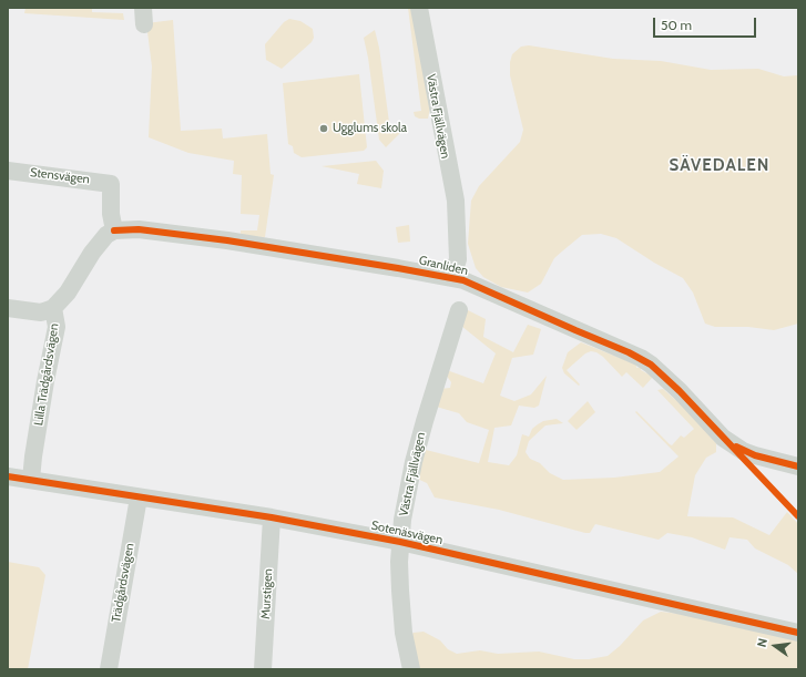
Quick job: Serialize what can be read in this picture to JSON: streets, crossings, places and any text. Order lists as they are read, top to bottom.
{
  "streets": {
    "street": [
      "Västra Fjällvägen",
      "Stensvägen",
      "Granliden",
      "Lilla Trädgårdsvägen",
      "Sotenäsvägen",
      "Trädgårdsvägen",
      "Murstigen"
    ]
  },
  "crossings": [
    ["Västra Fjällvägen", "Granliden"],
    ["Västra Fjällvägen", "Sotenäsvägen"],
    ["Stensvägen", "Granliden"],
    ["Stensvägen", "Lilla Trädgårdsvägen"],
    ["Granliden", "Lilla Trädgårdsvägen"],
    ["Lilla Trädgårdsvägen", "Sotenäsvägen"],
    ["Sotenäsvägen", "Trädgårdsvägen"],
    ["Sotenäsvägen", "Murstigen"]
  ],
  "districts": ["SÄVEDALEN"],
  "places": ["Ugglums skola"],
  "scale_bar": "50 m",
  "north": "left"
}
